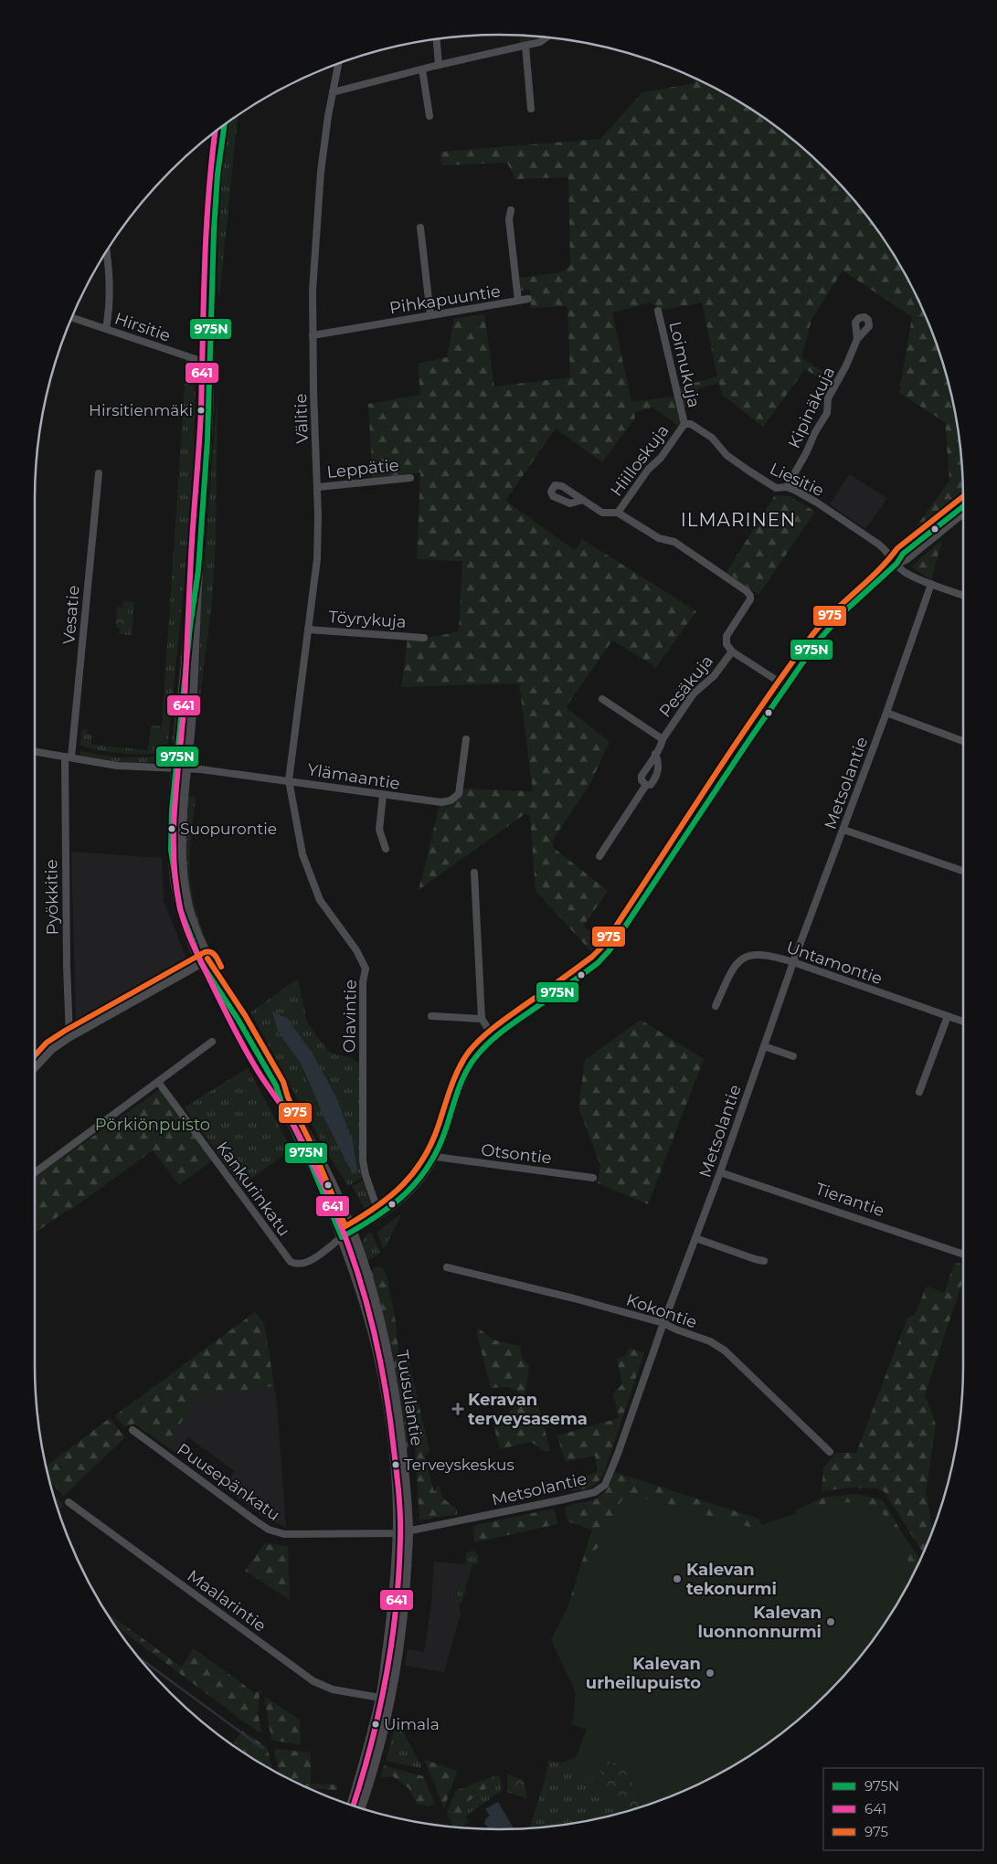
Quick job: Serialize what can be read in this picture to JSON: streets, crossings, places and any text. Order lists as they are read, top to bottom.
{
  "streets": {
    "main road": ["Tuusulantie"],
    "street": [
      "Pihkapuuntie",
      "Hirsitie",
      "Loimukuja",
      "Kipinäkuja",
      "Välitie",
      "Hiilloskuja",
      "Leppätie",
      "Liesitie",
      "Vesatie",
      "Töyrykuja",
      "Pesäkuja",
      "Ylämaantie",
      "Metsolantie",
      "Pyökkitie",
      "Untamontie",
      "Olavintie",
      "Otsontie",
      "Kankurinkatu",
      "Tierantie",
      "Kokontie",
      "Puusepänkatu",
      "Maalarintie"
    ]
  },
  "crossings": [
    ["Pihkapuuntie", "Välitie"],
    ["Hirsitie", "Tuusulantie"],
    ["Loimukuja", "Hiilloskuja"],
    ["Loimukuja", "Liesitie"],
    ["Kipinäkuja", "Liesitie"],
    ["Välitie", "Leppätie"],
    ["Välitie", "Töyrykuja"],
    ["Välitie", "Ylämaantie"],
    ["Välitie", "Olavintie"],
    ["Hiilloskuja", "Liesitie"],
    ["Liesitie", "Metsolantie"],
    ["Vesatie", "Pyökkitie"],
    ["Ylämaantie", "Olavintie"],
    ["Ylämaantie", "Tuusulantie"],
    ["Metsolantie", "Untamontie"],
    ["Metsolantie", "Tierantie"],
    ["Metsolantie", "Kokontie"],
    ["Metsolantie", "Tuusulantie"],
    ["Metsolantie", "Puusepänkatu"],
    ["Kankurinkatu", "Tuusulantie"],
    ["Tuusulantie", "Puusepänkatu"],
    ["Tuusulantie", "Maalarintie"]
  ],
  "districts": ["ILMARINEN"],
  "parks": ["Pörkiönpuisto"],
  "places": {
    "other": [
      "Hirsitienmäki",
      "Suopurontie",
      "Terveyskeskus",
      "Kalevan tekonurmi",
      "Kalevan luonnonnurmi",
      "Kalevan urheilupuisto",
      "Uimala"
    ],
    "health": ["Keravan terveysasema"]
  },
  "lines": ["transit line 975N", "transit line 641", "transit line 975"],
  "legend": ["975N", "641", "975"]
}
